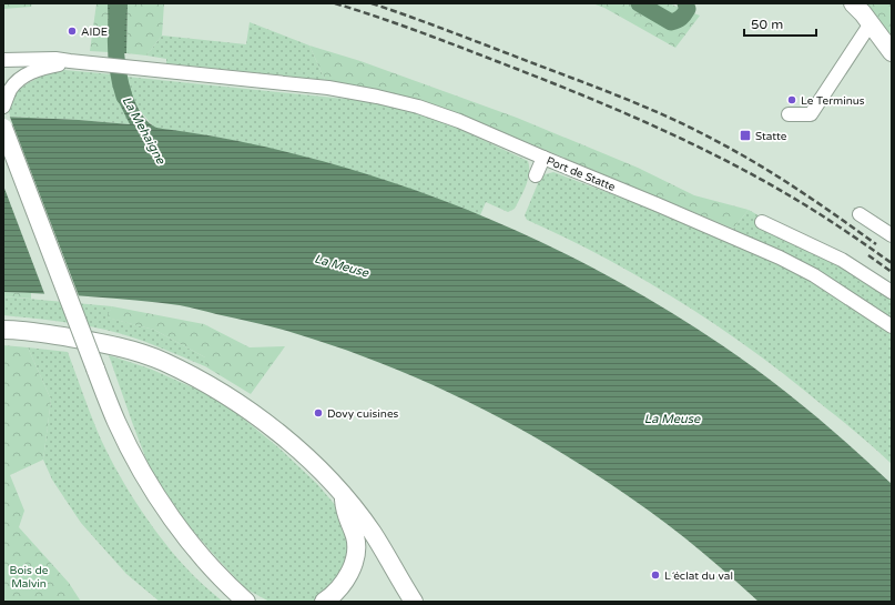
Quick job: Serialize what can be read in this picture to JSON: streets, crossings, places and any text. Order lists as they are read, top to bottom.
{
  "streets": {
    "street": ["Port de Statte"]
  },
  "water": ["La Mehaigne", "La Meuse"],
  "parks": ["Bois de Malvin"],
  "places": {
    "other": [
      "AIDE",
      "Le Terminus",
      "Dovy cuisines",
      "L´éclat du val"
    ],
    "transit": ["Statte"]
  },
  "scale_bar": "50 m"
}
